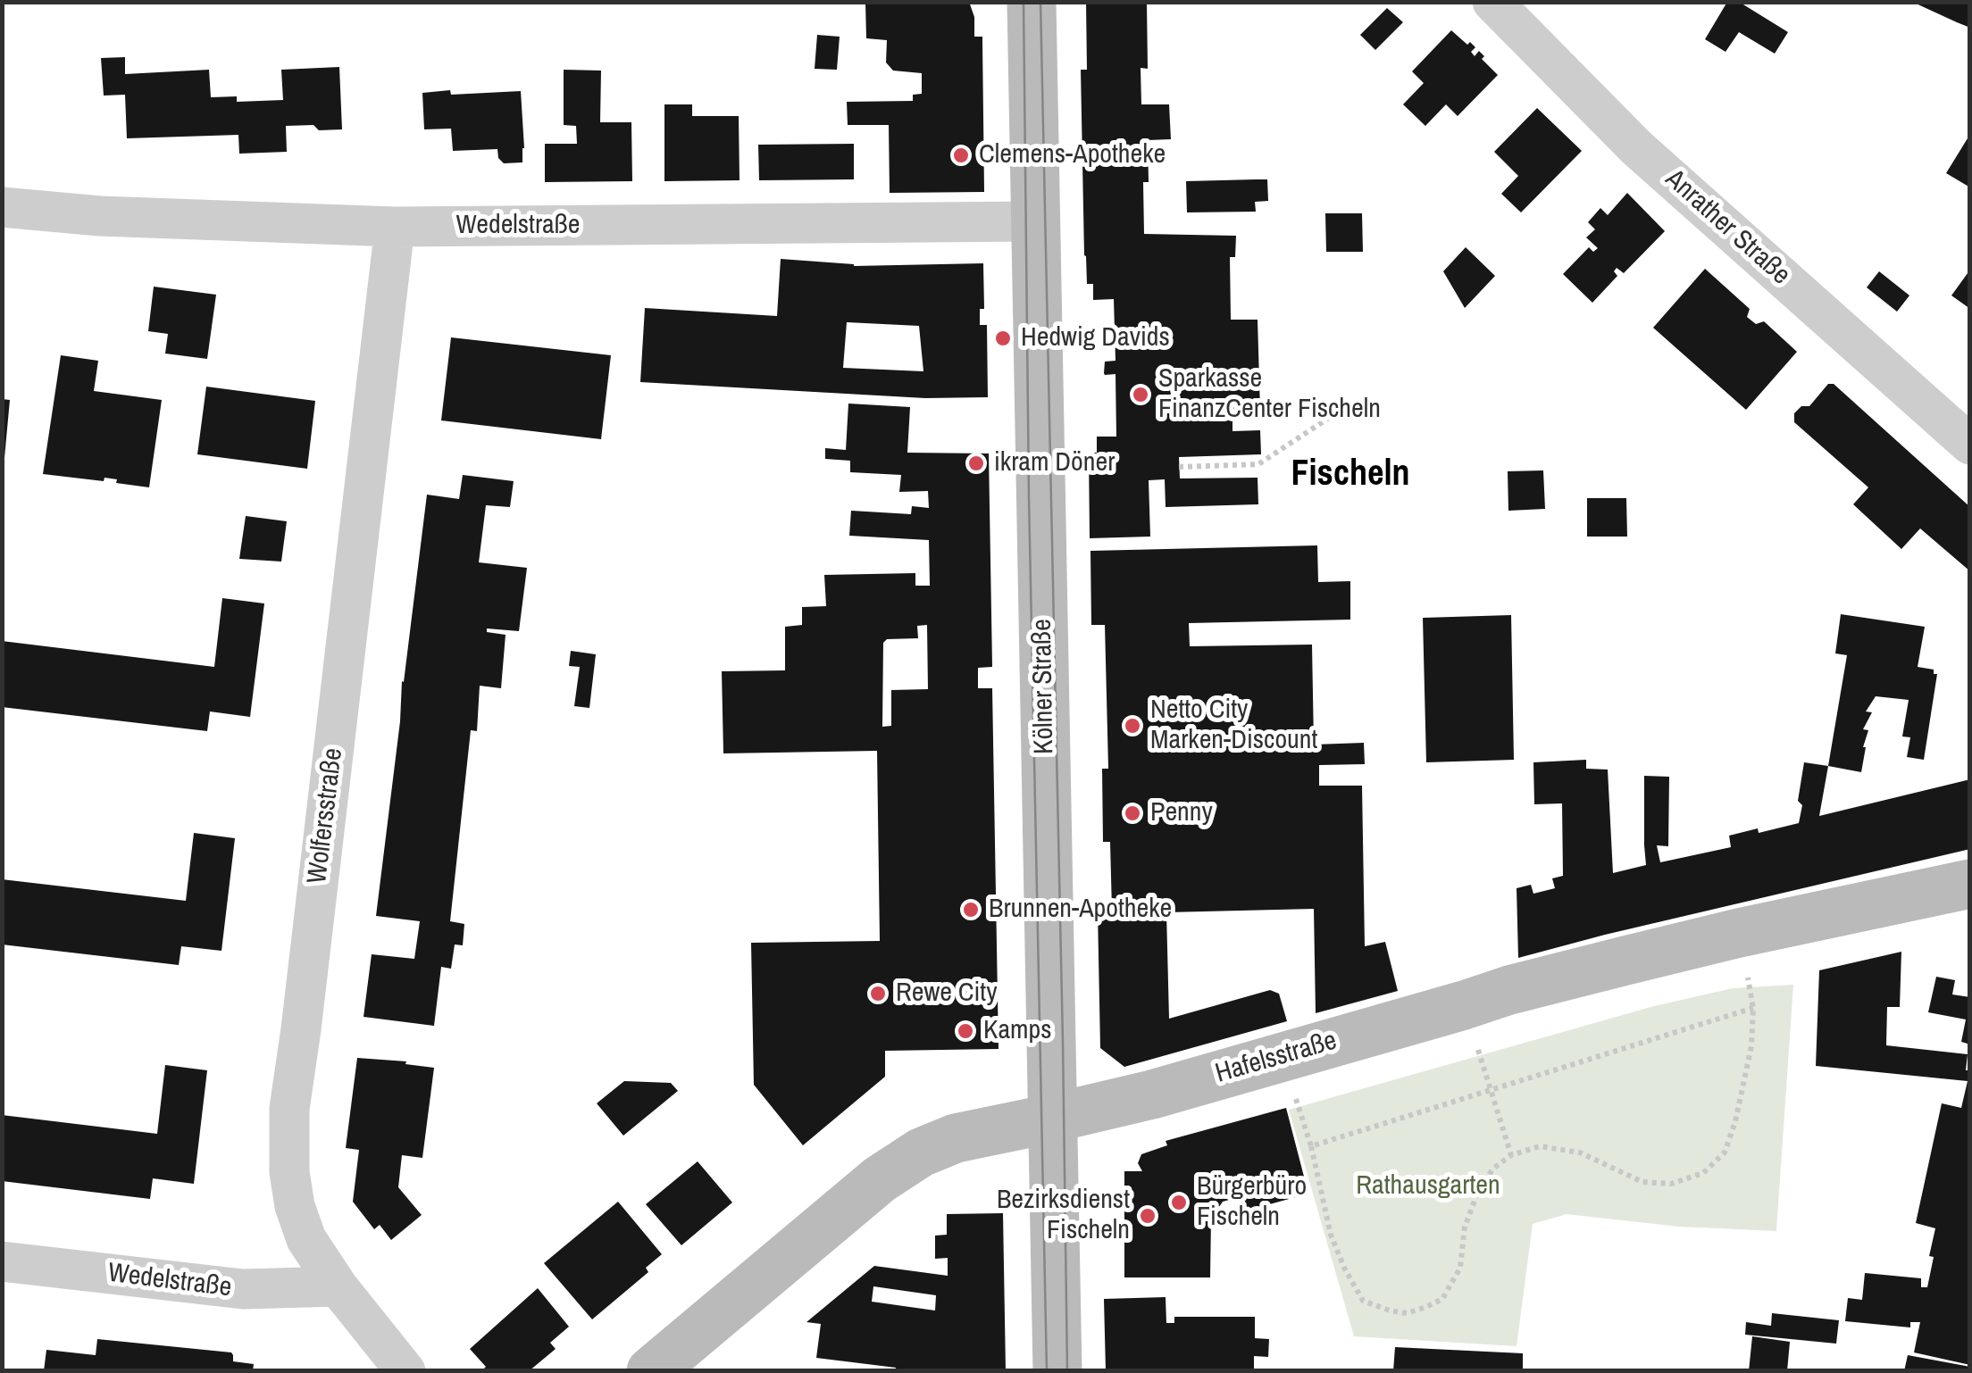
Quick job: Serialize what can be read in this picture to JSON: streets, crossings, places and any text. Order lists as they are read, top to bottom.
{
  "streets": {
    "main road": ["Kölner Straße", "Hafelsstraße"],
    "street": ["Wedelstraße", "Anrather Straße", "Wolfersstraße"]
  },
  "crossings": [
    ["Wedelstraße", "Kölner Straße"],
    ["Wedelstraße", "Wolfersstraße"],
    ["Kölner Straße", "Hafelsstraße"]
  ],
  "districts": ["Fischeln"],
  "parks": ["Rathausgarten"],
  "places": [
    "Clemens-Apotheke",
    "Hedwig Davids",
    "Sparkasse FinanzCenter Fischeln",
    "ikram Döner",
    "Netto City Marken-Discount",
    "Penny",
    "Brunnen-Apotheke",
    "Rewe City",
    "Kamps",
    "Bürgerbüro Fischeln",
    "Bezirksdienst Fischeln"
  ]
}
